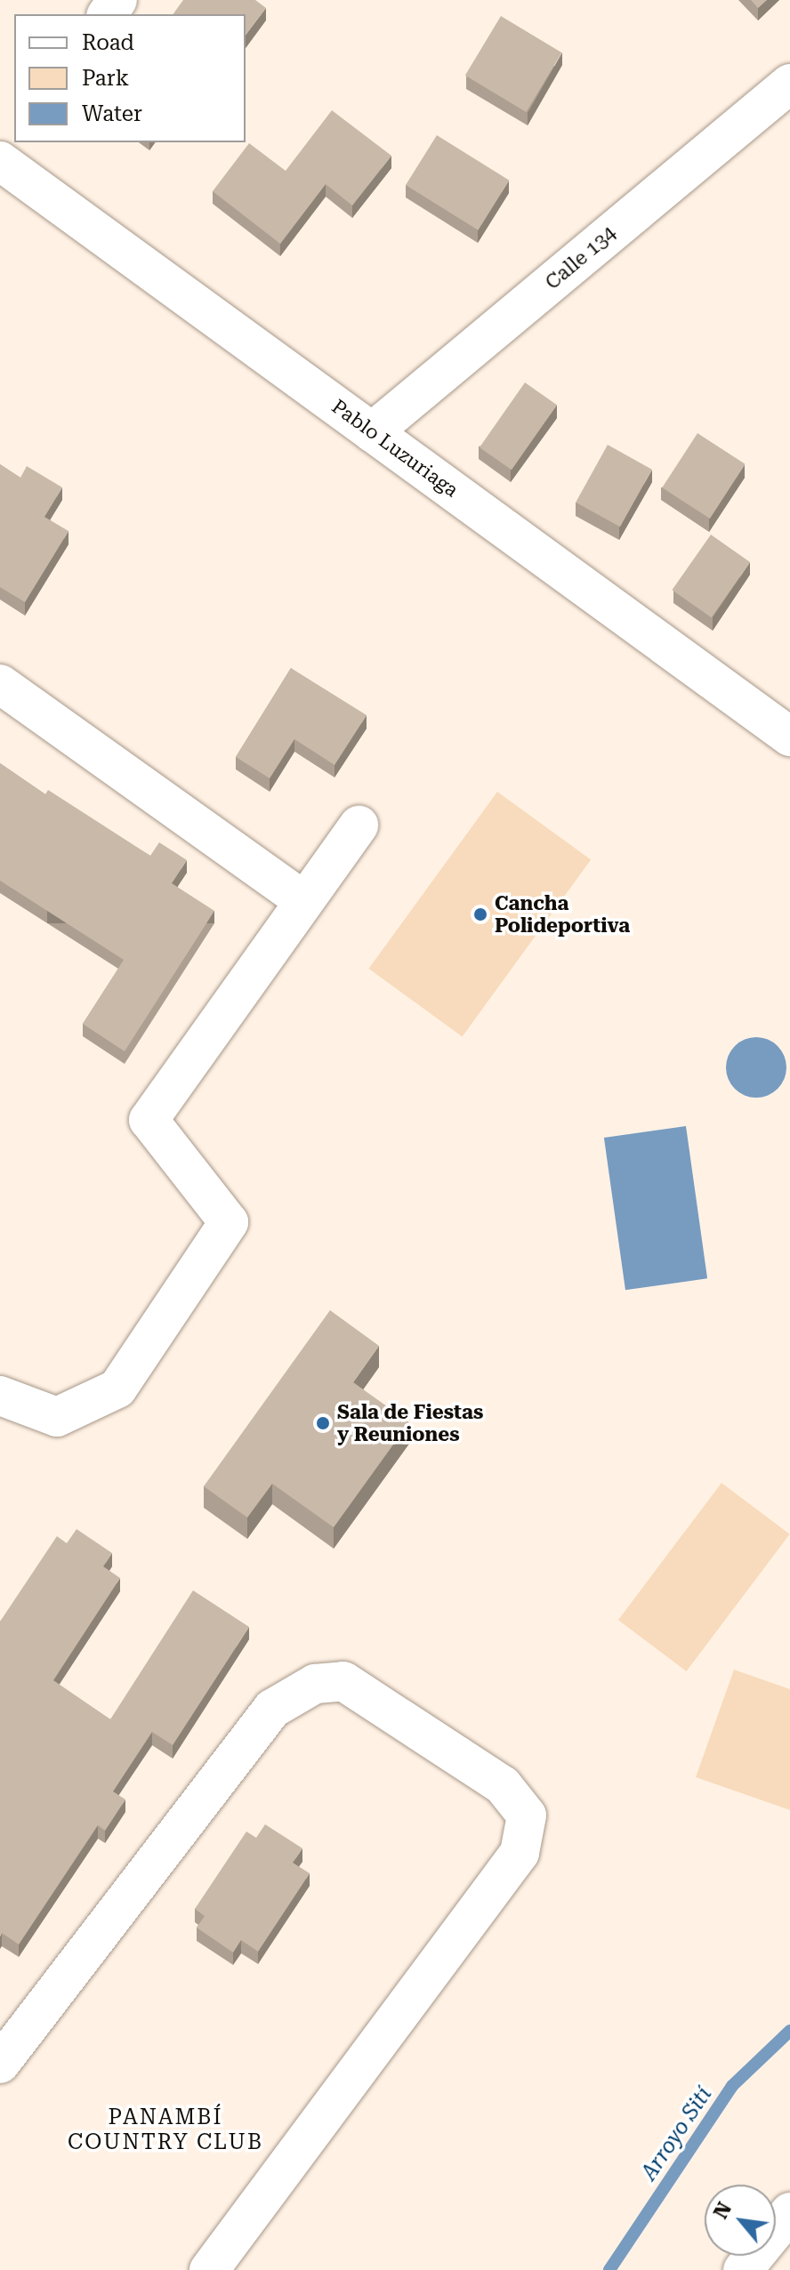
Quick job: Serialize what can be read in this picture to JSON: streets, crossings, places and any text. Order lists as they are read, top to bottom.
{
  "streets": {
    "street": ["Calle 134", "Pablo Luzuriaga"]
  },
  "crossings": [
    ["Calle 134", "Pablo Luzuriaga"]
  ],
  "districts": ["PANAMBÍ COUNTRY CLUB"],
  "water": ["Arroyo Sití"],
  "places": ["Cancha Polideportiva", "Sala de Fiestas y Reuniones"],
  "legend": ["Road", "Park", "Water"],
  "north": "top left"
}
